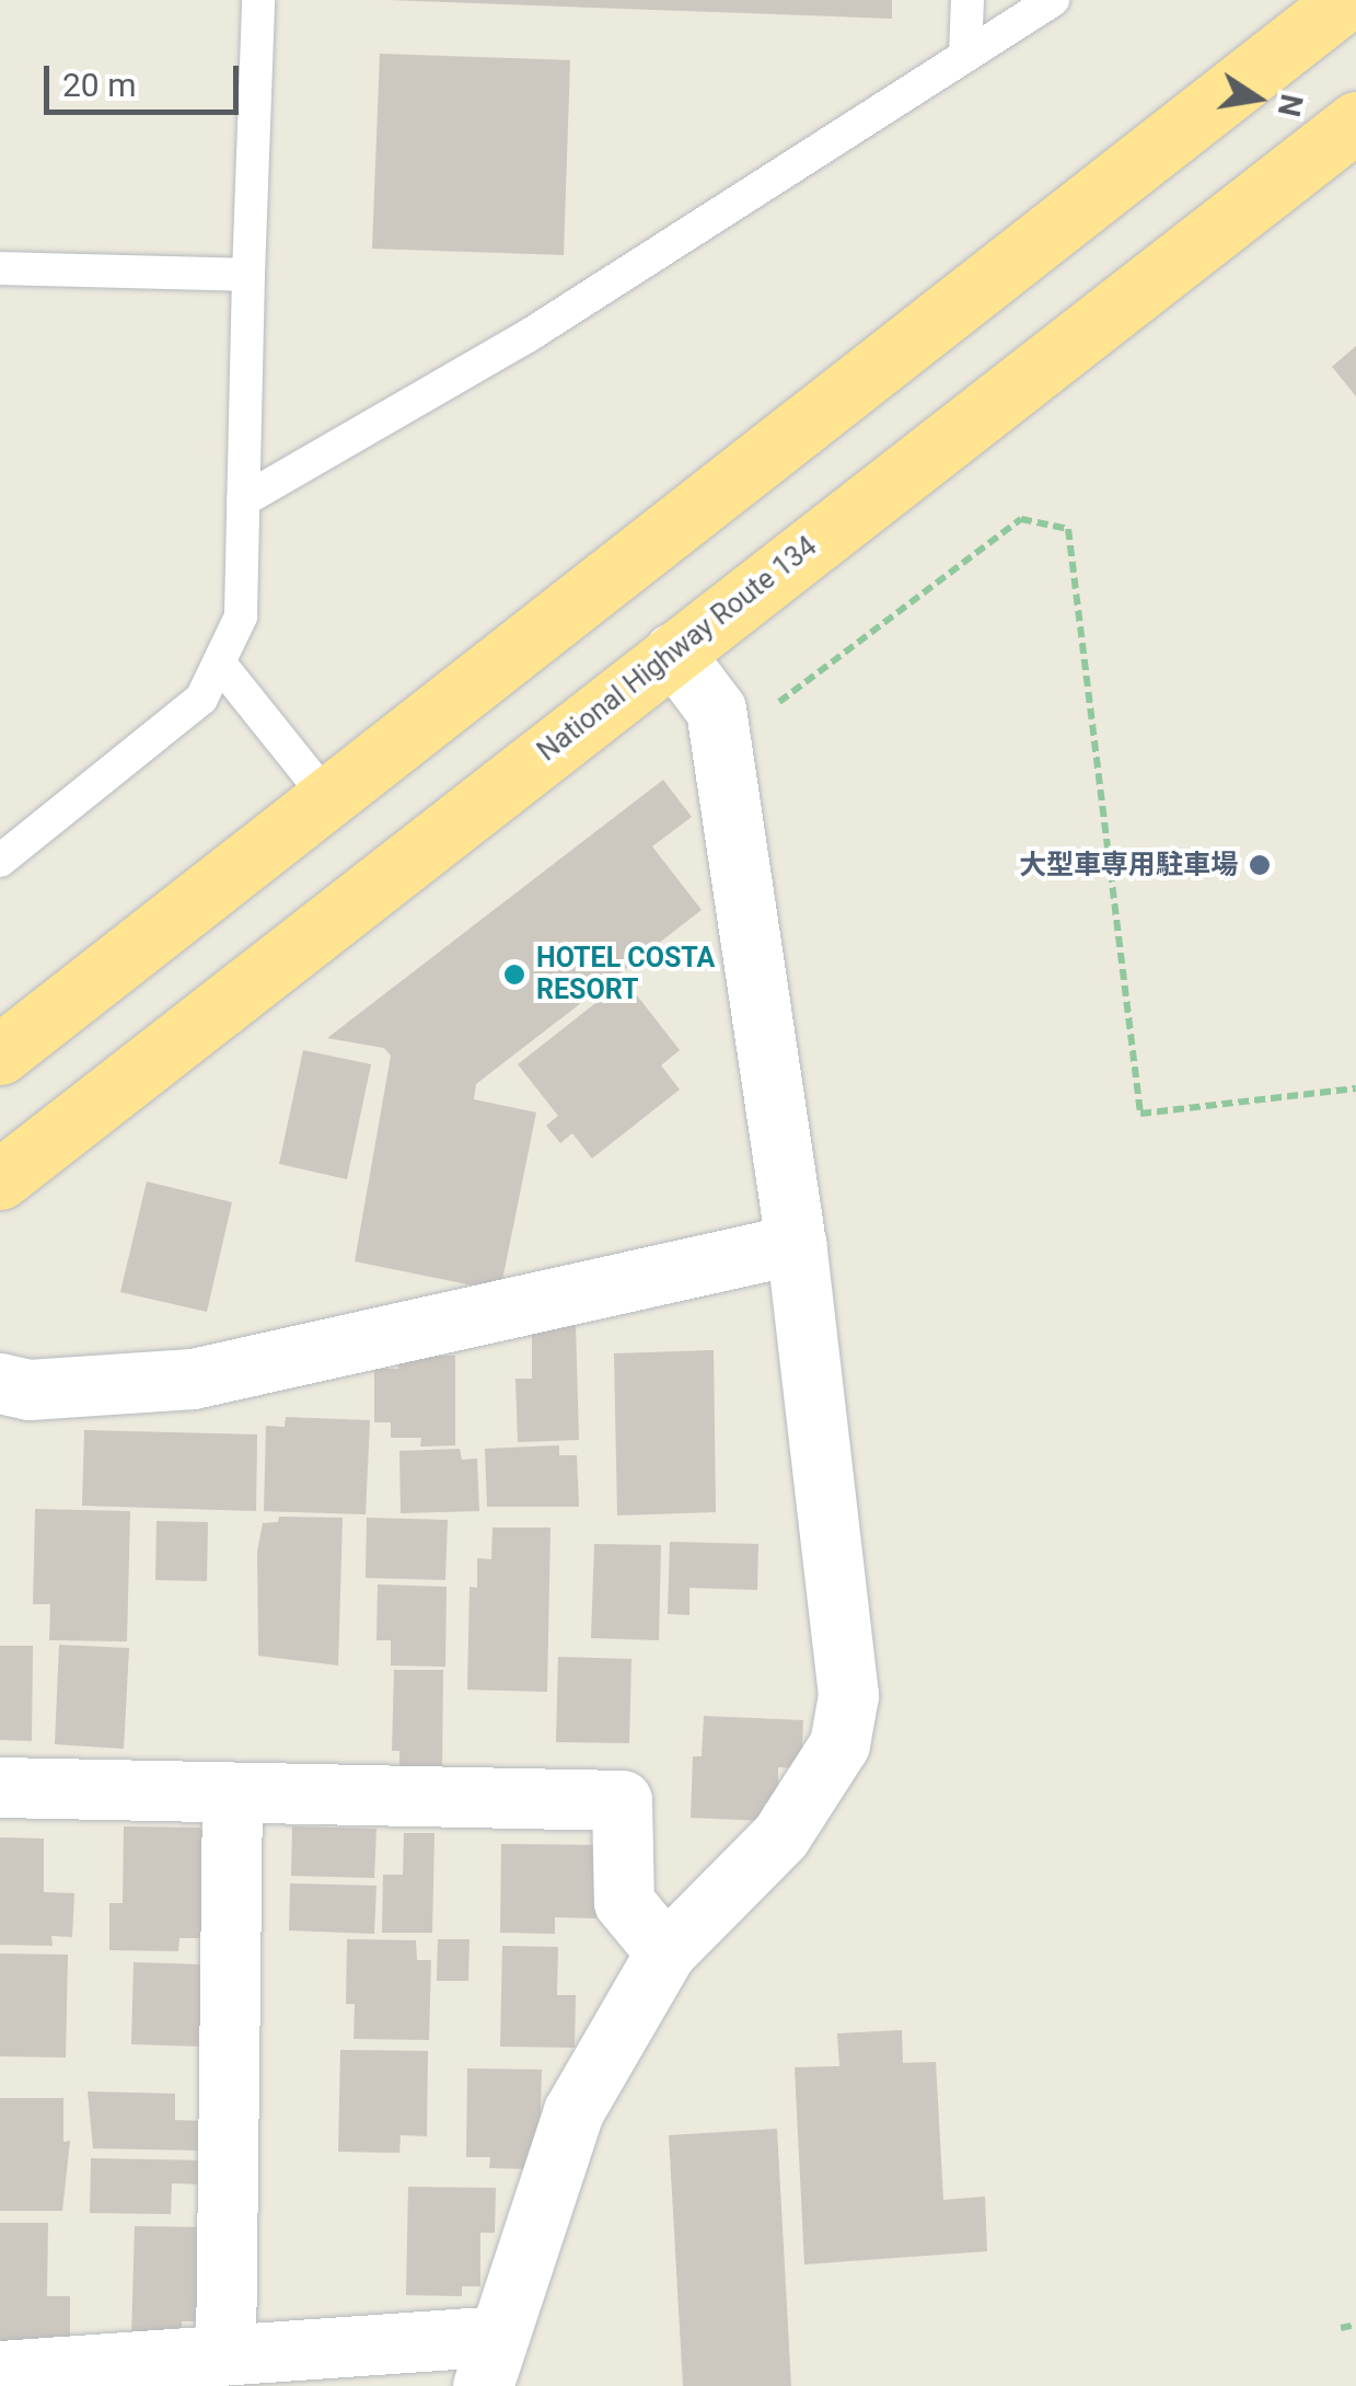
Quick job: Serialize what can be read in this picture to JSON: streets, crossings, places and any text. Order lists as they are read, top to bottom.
{
  "streets": {
    "highway": ["National Highway Route 134"]
  },
  "places": ["大型車専用駐車場", "HOTEL COSTA RESORT"],
  "scale_bar": "20 m",
  "north": "right"
}
